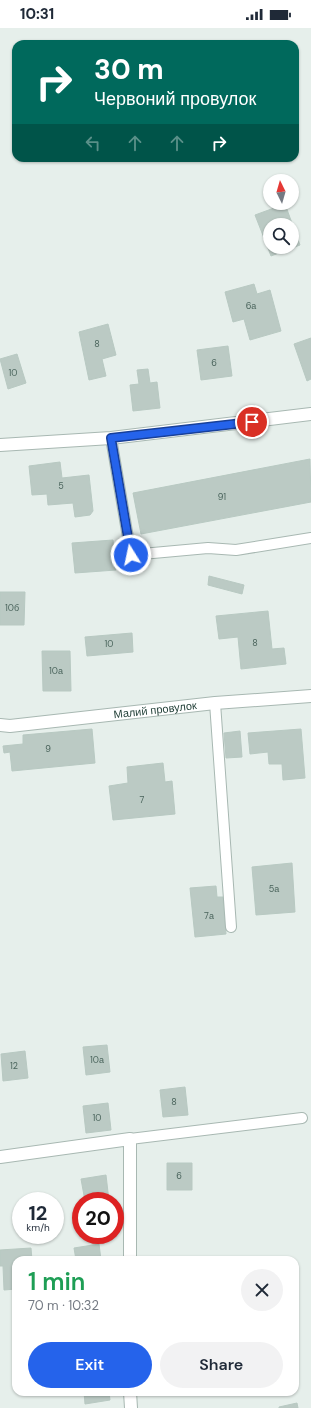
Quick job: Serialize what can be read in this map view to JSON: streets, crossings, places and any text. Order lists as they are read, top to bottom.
{
  "streets": {
    "street": ["Малий провулок"]
  },
  "house_numbers": [
    "6а",
    "8",
    "6",
    "10",
    "5",
    "91",
    "10б",
    "8",
    "10",
    "10а",
    "9",
    "7",
    "5а",
    "7а",
    "10а",
    "12",
    "8",
    "10",
    "6"
  ],
  "north": "top",
  "page": {
    "status": "10:31",
    "turn": ["30 m", "Червоний провулок"],
    "speed": "12 km/h",
    "limit": "20",
    "heading": ["1 min", "70 m · 10:32"],
    "buttons": ["Exit", "Share"]
  }
}
